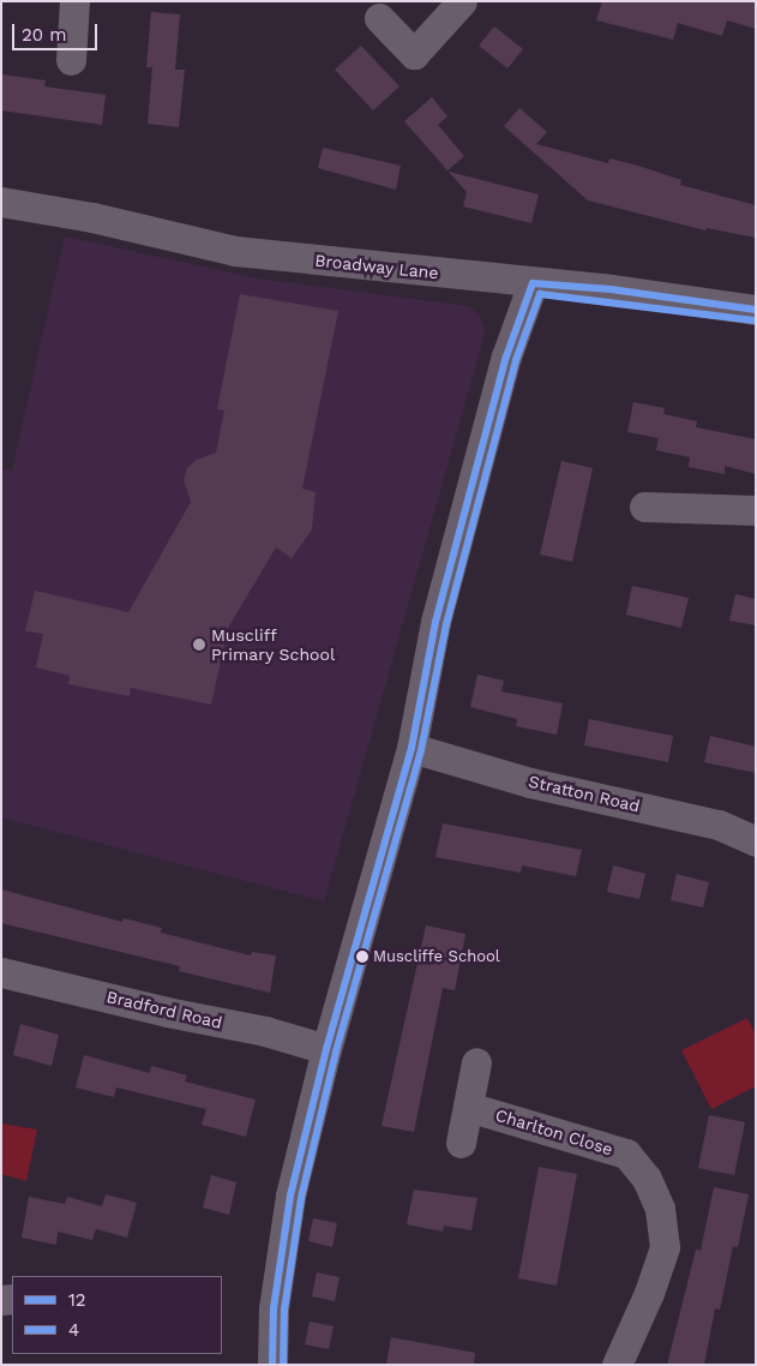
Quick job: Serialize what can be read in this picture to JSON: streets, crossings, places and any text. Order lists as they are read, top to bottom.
{
  "streets": {
    "street": [
      "Broadway Lane",
      "Stratton Road",
      "Bradford Road",
      "Charlton Close"
    ]
  },
  "places": ["Muscliff Primary School", "Muscliffe School"],
  "lines": ["transit line 12", "transit line 4"],
  "legend": ["12", "4"],
  "scale_bar": "20 m"
}
